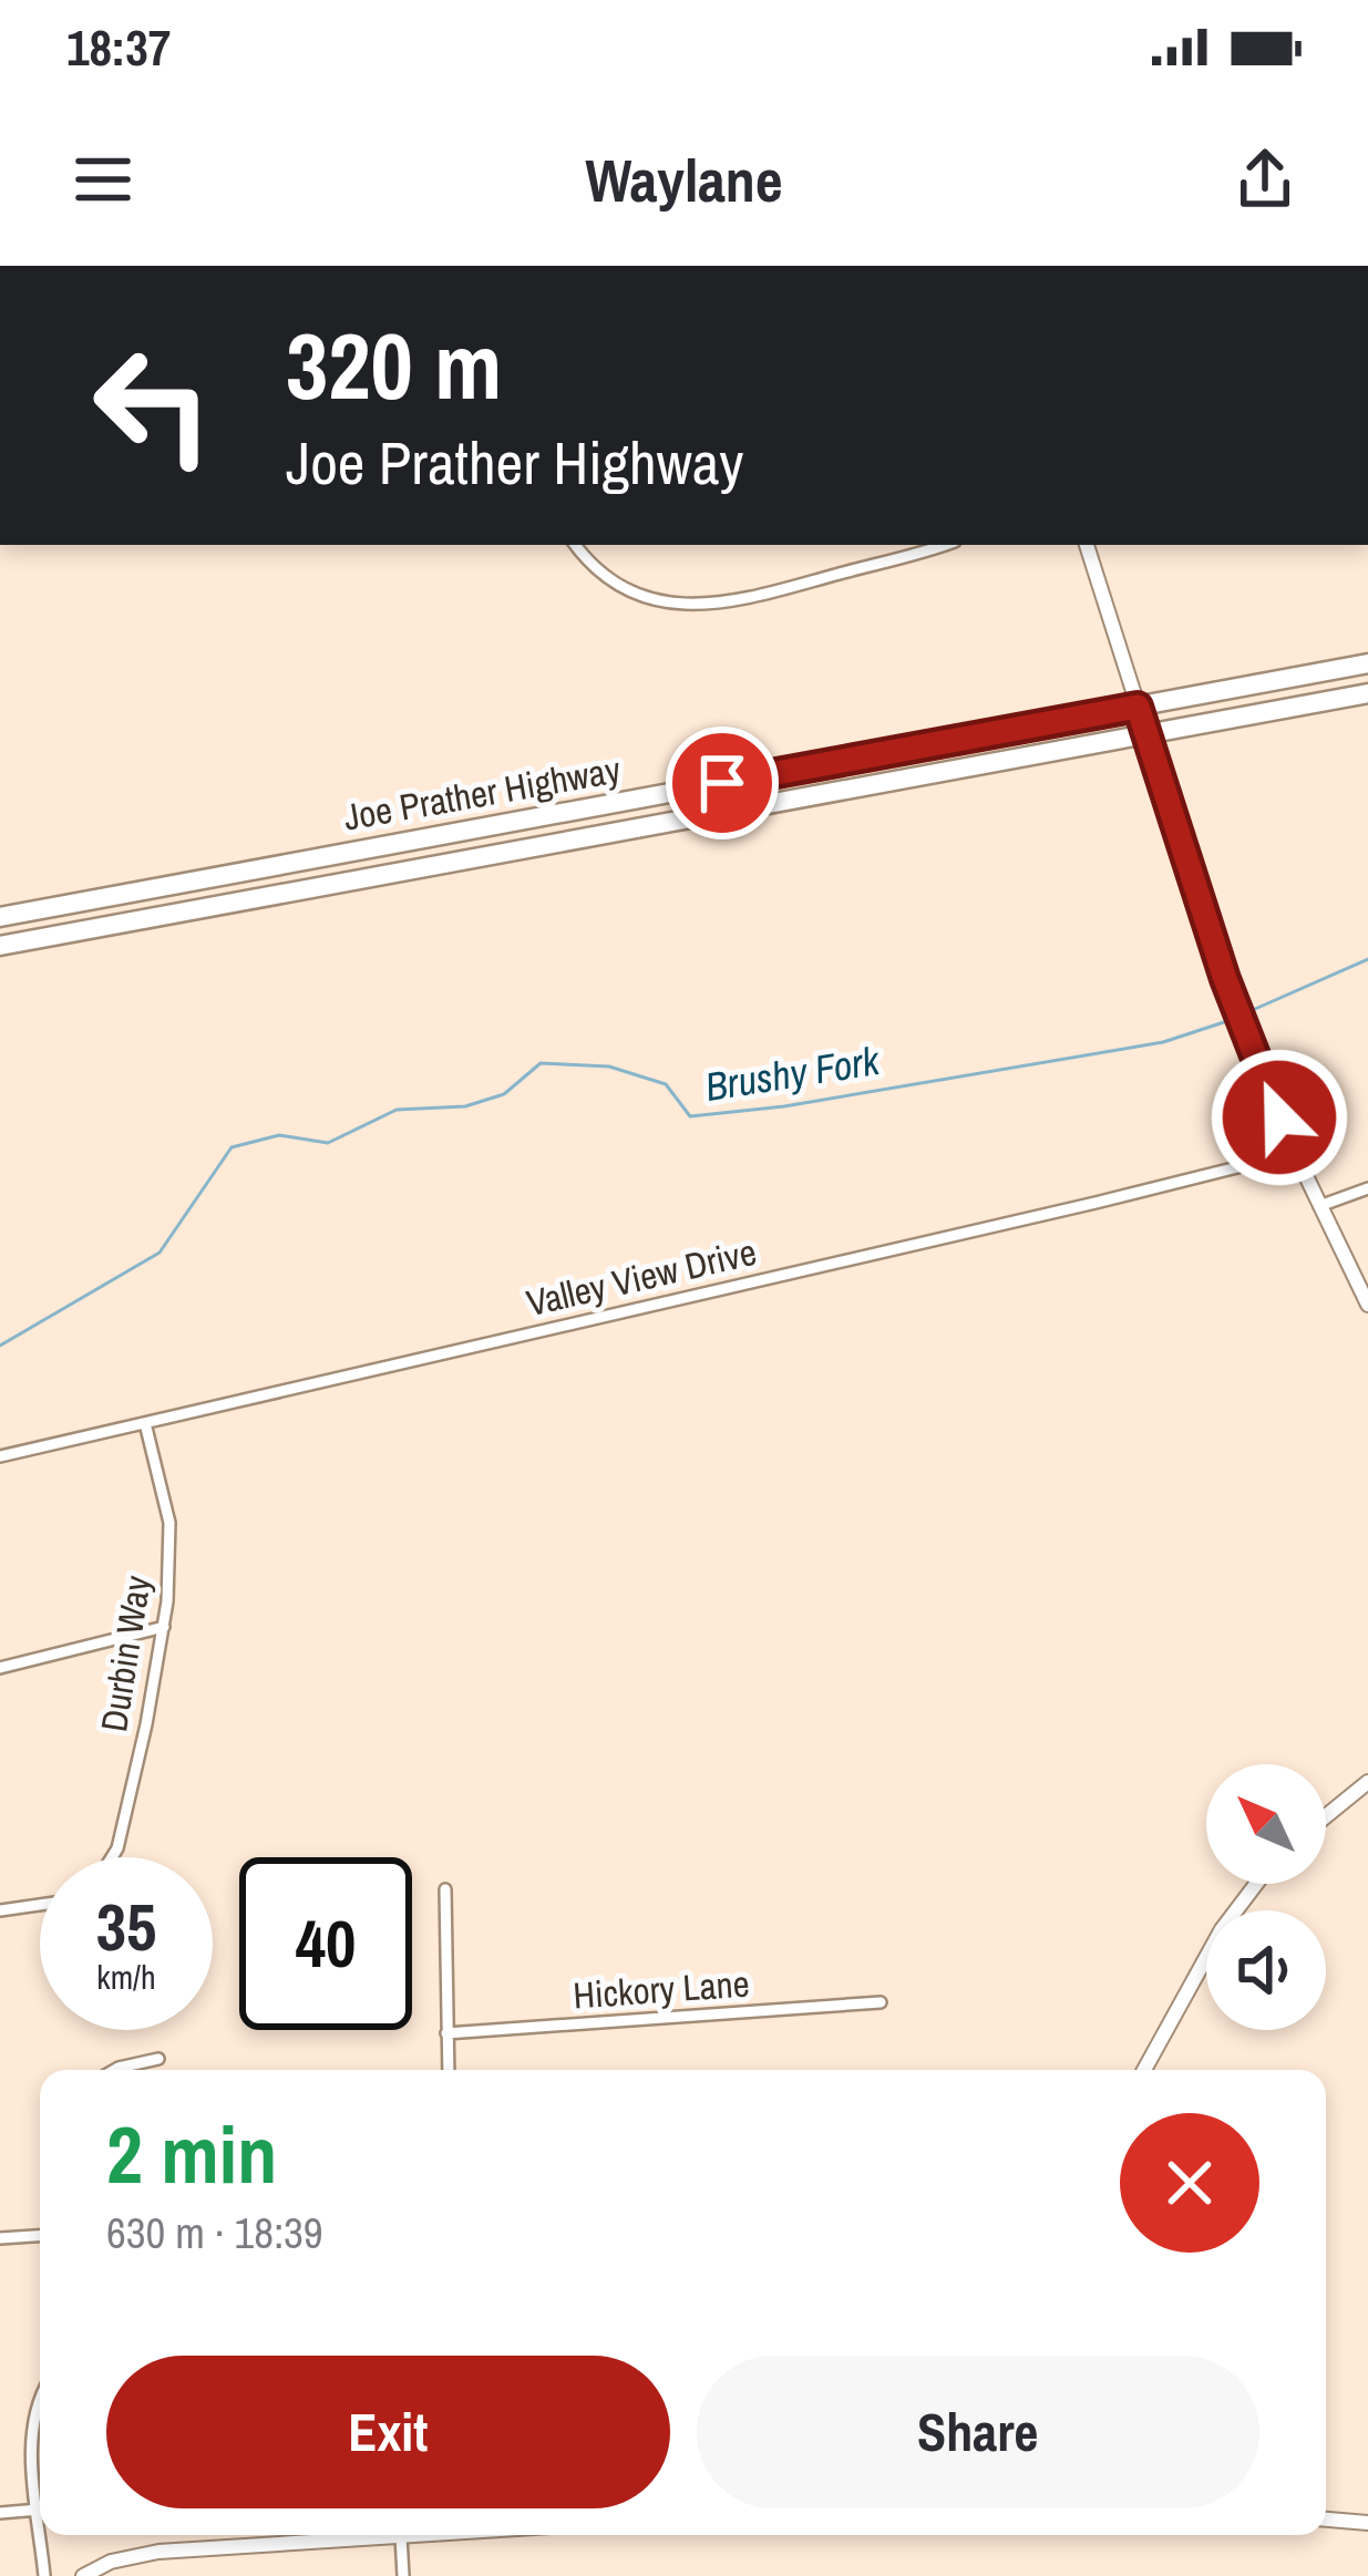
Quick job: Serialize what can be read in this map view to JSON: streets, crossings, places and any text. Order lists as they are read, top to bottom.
{
  "streets": {
    "highway": ["Joe Prather Highway"],
    "street": ["Valley View Drive", "Durbin Way", "Hickory Lane"]
  },
  "crossings": [
    ["Valley View Drive", "Durbin Way"]
  ],
  "water": ["Brushy Fork"],
  "north": "top left",
  "page": {
    "status": "18:37",
    "header": "Waylane",
    "turn": ["320 m", "Joe Prather Highway"],
    "speed": "35 km/h",
    "limit": "40",
    "heading": ["2 min", "630 m · 18:39"],
    "buttons": ["Exit", "Share"]
  }
}
